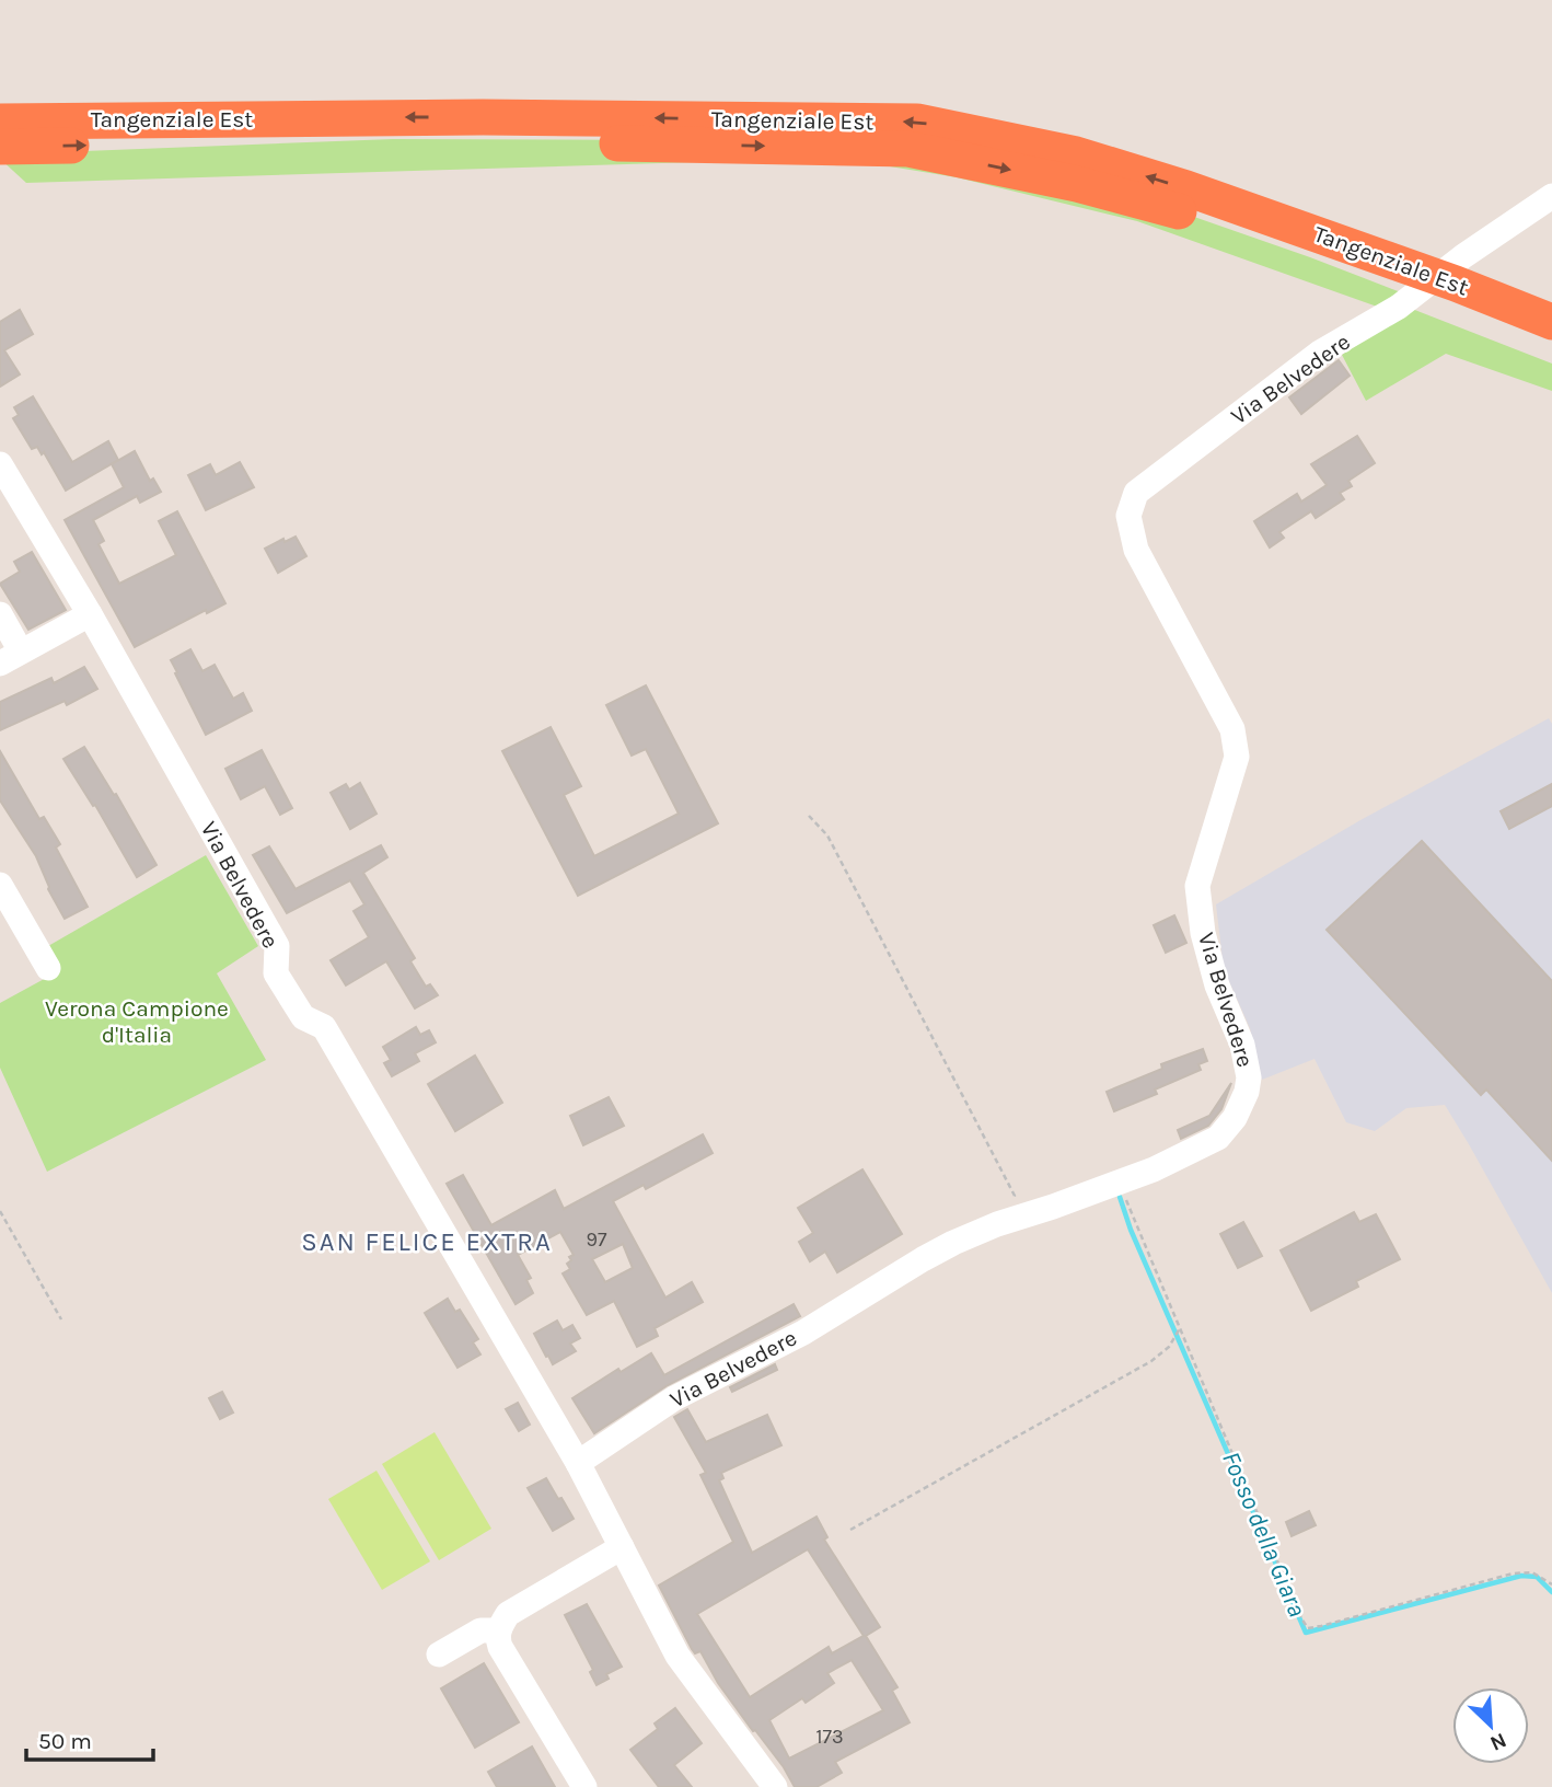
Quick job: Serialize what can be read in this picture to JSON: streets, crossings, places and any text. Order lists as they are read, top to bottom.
{
  "streets": {
    "highway": ["Tangenziale Est"],
    "street": ["Via Belvedere"]
  },
  "districts": ["SAN FELICE EXTRA"],
  "water": ["Fosso della Giara"],
  "parks": ["Verona Campione d'Italia"],
  "house_numbers": ["97", "173"],
  "scale_bar": "50 m",
  "north": "bottom right"
}
